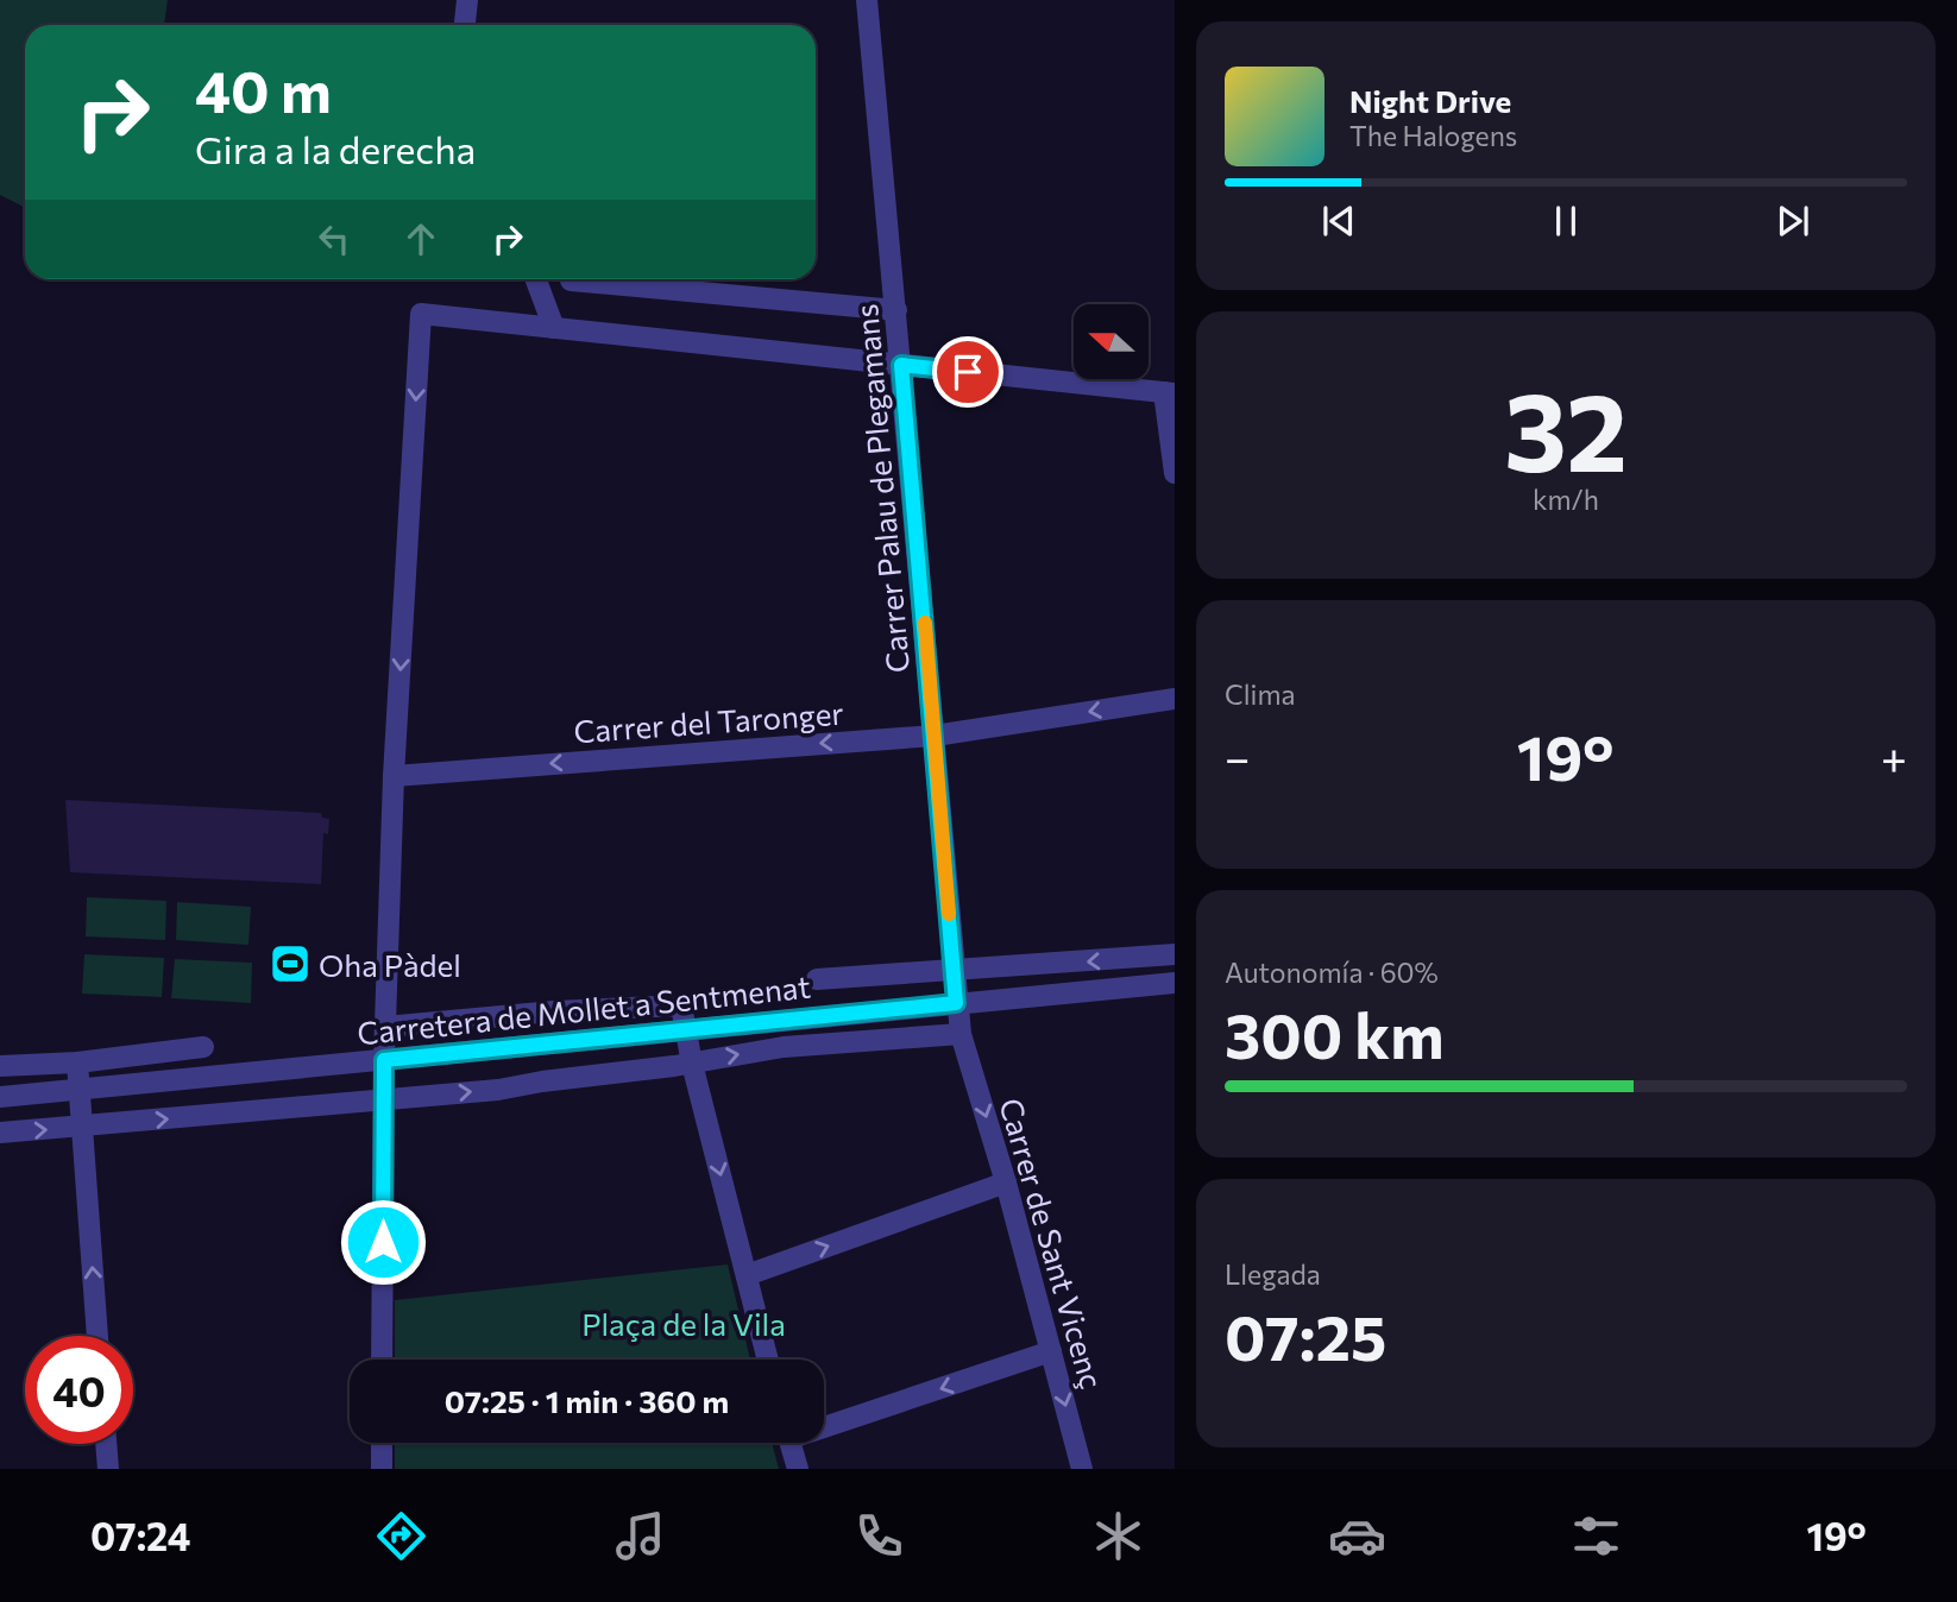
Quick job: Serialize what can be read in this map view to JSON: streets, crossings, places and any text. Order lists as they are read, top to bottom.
{
  "streets": {
    "street": [
      "Carrer Palau de Plegamans",
      "Carrer del Taronger",
      "Carretera de Mollet a Sentmenat",
      "Carrer de Sant Vicenç"
    ]
  },
  "crossings": [
    ["Carrer Palau de Plegamans", "Carrer del Taronger"],
    ["Carrer Palau de Plegamans", "Carretera de Mollet a Sentmenat"],
    ["Carrer Palau de Plegamans", "Carrer de Sant Vicenç"],
    ["Carretera de Mollet a Sentmenat", "Carrer de Sant Vicenç"]
  ],
  "one_way": ["Carrer del Taronger", "Carrer de Sant Vicenç"],
  "parks": ["Plaça de la Vila"],
  "places": {
    "sports": ["Oha Pàdel"]
  },
  "north": "left",
  "page": {
    "turn": ["40 m", "Gira a la derecha"],
    "song": ["Night Drive", "The Halogens"],
    "tile": [
      ["32", "km/h"],
      "Clima",
      ["Autonomía · 60%", "300 km"],
      ["Llegada", "07:25"]
    ],
    "heat": ["−", "19°", "+"],
    "limit": "40",
    "trip": "07:25 · 1 min · 360 m",
    "tabs": ["07:24", "19°"]
  }
}
